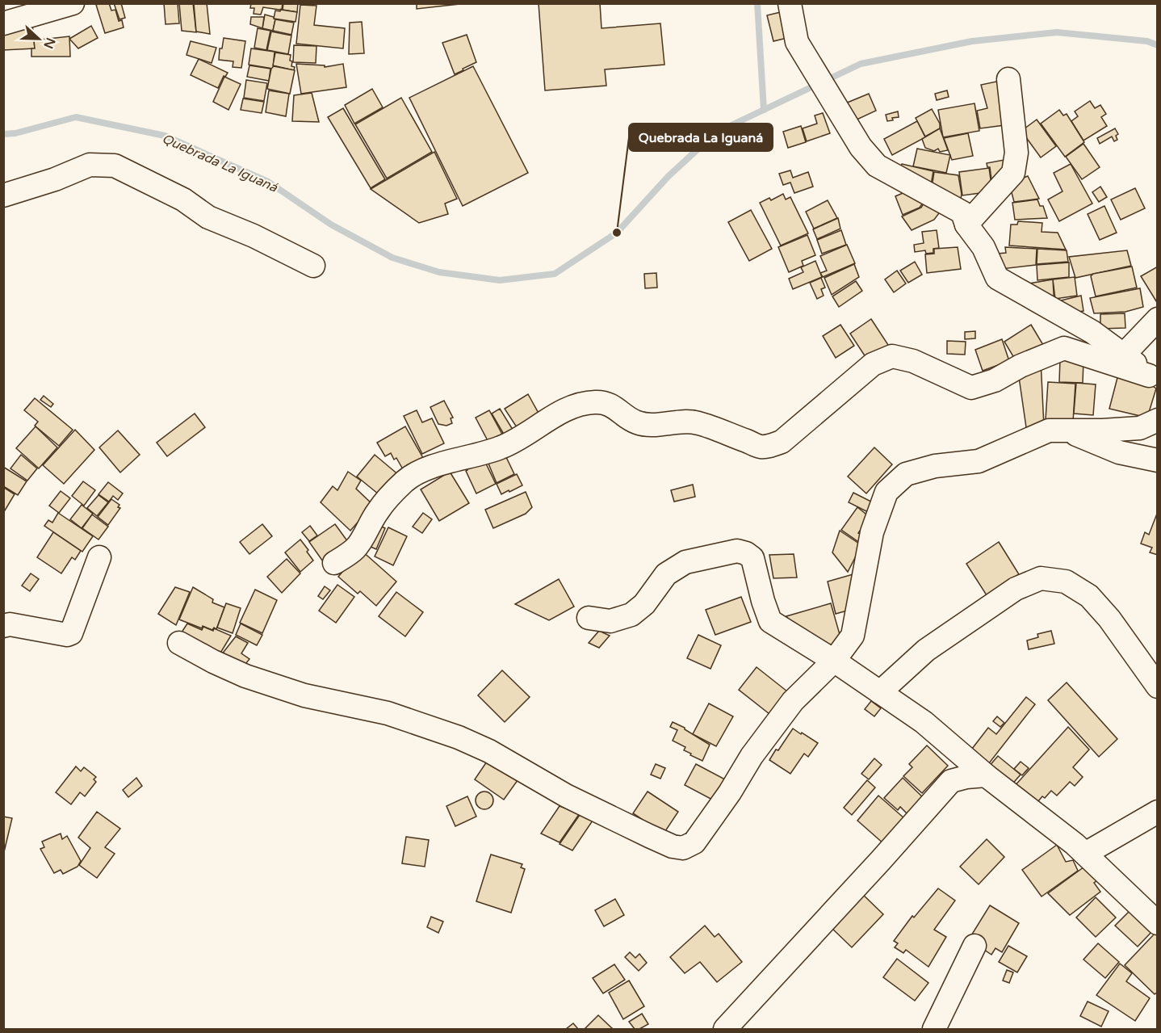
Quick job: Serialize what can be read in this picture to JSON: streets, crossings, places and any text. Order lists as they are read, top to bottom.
{
  "water": ["Quebrada La Iguaná"],
  "places": ["Quebrada La Iguaná"],
  "north": "right"
}
